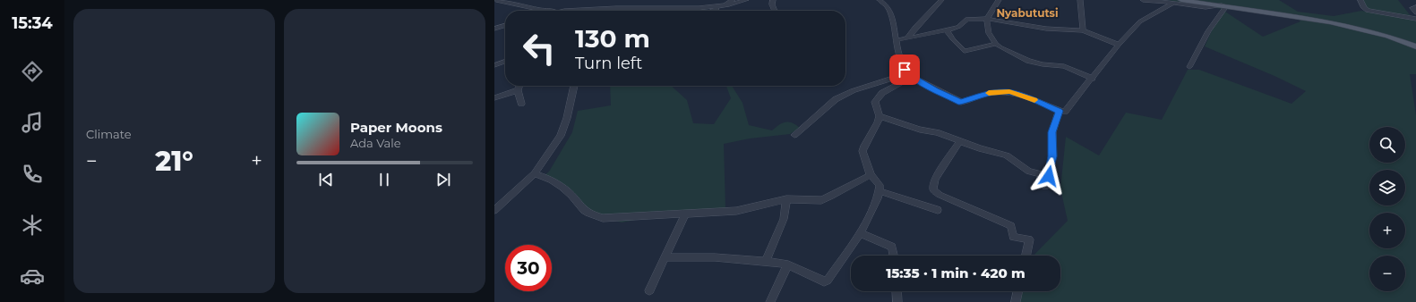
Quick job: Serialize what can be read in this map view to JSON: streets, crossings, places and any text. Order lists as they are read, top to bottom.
{
  "districts": ["Nyabututsi"],
  "page": {
    "tabs": "15:34",
    "tile": "Climate",
    "turn": ["130 m", "Turn left"],
    "song": ["Paper Moons", "Ada Vale"],
    "map_buttons": ["+", "−"],
    "heat": ["−", "21°", "+"],
    "limit": "30",
    "trip": "15:35 · 1 min · 420 m"
  }
}
